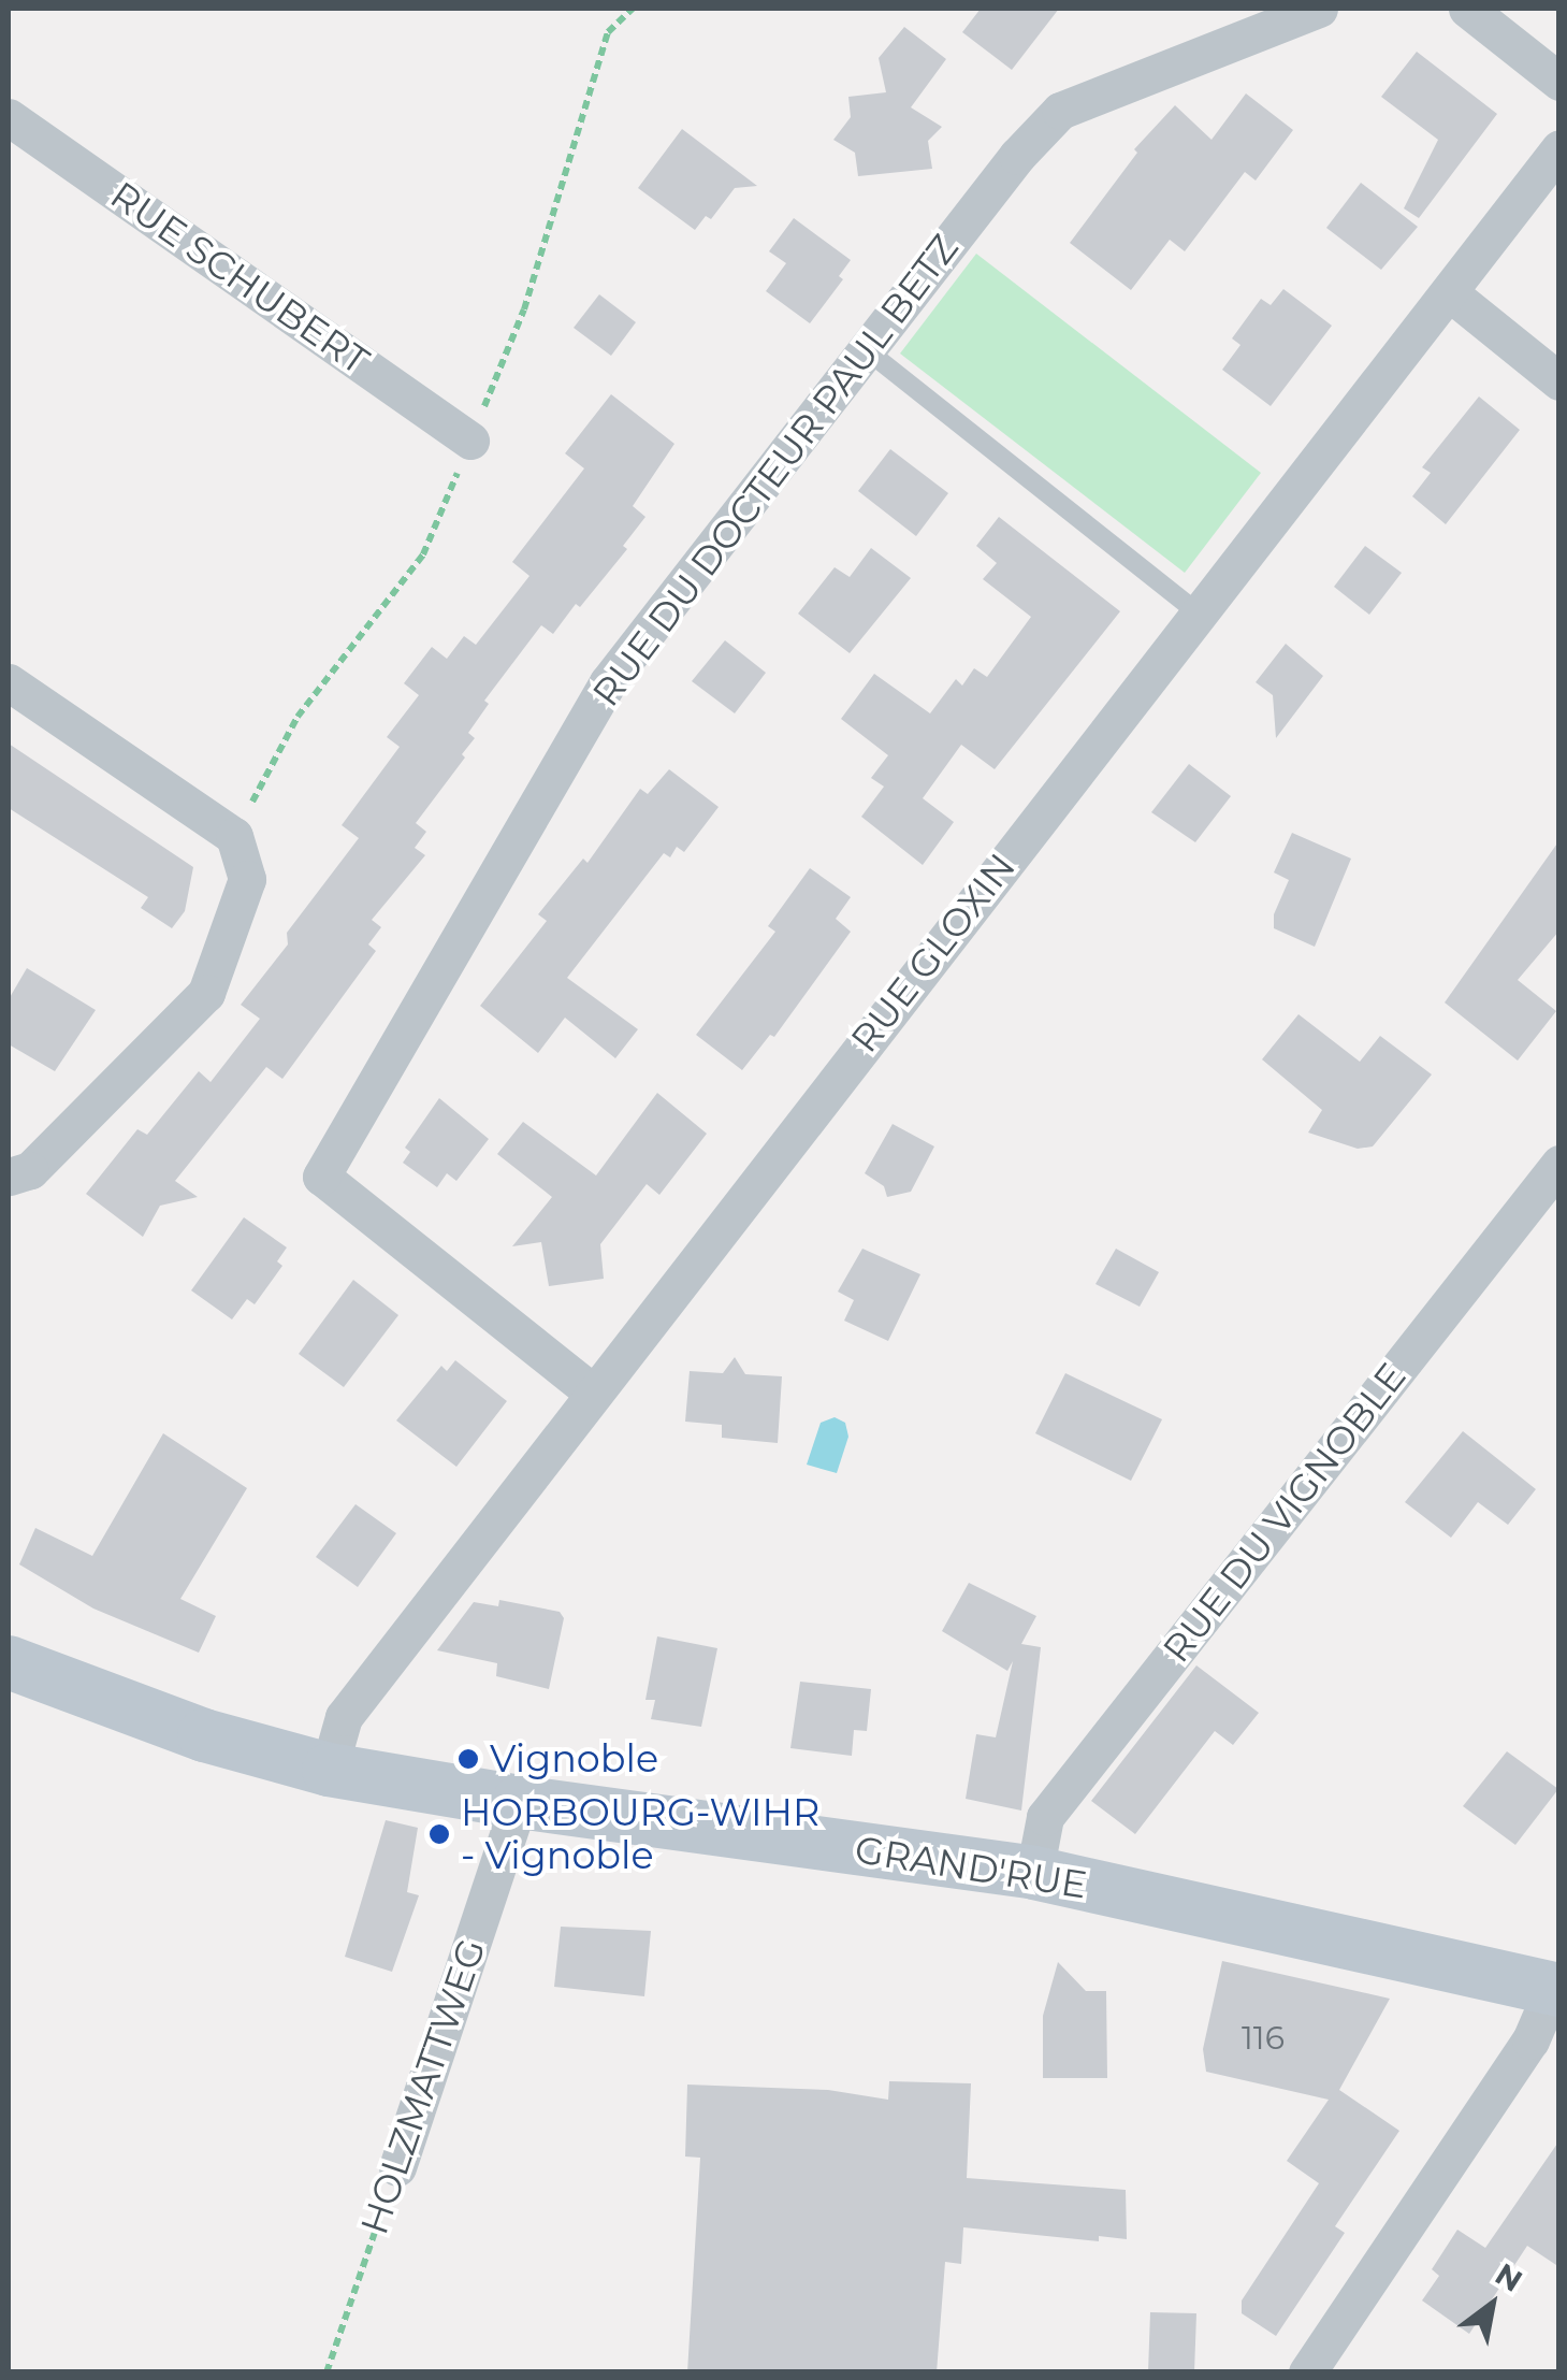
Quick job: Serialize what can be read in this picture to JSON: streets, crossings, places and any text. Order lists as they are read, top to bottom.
{
  "streets": {
    "street": [
      "RUE SCHUBERT",
      "RUE DU DOCTEUR PAUL BETZ",
      "RUE GLOXIN",
      "RUE DU VIGNOBLE",
      "GRAND'RUE",
      "HOLZMATTWEG"
    ]
  },
  "crossings": [
    ["RUE DU DOCTEUR PAUL BETZ", "RUE GLOXIN"],
    ["RUE GLOXIN", "GRAND'RUE"],
    ["RUE DU VIGNOBLE", "GRAND'RUE"],
    ["GRAND'RUE", "HOLZMATTWEG"]
  ],
  "places": ["Vignoble", "HORBOURG-WIHR - Vignoble"],
  "house_numbers": ["116"],
  "north": "top right"
}
